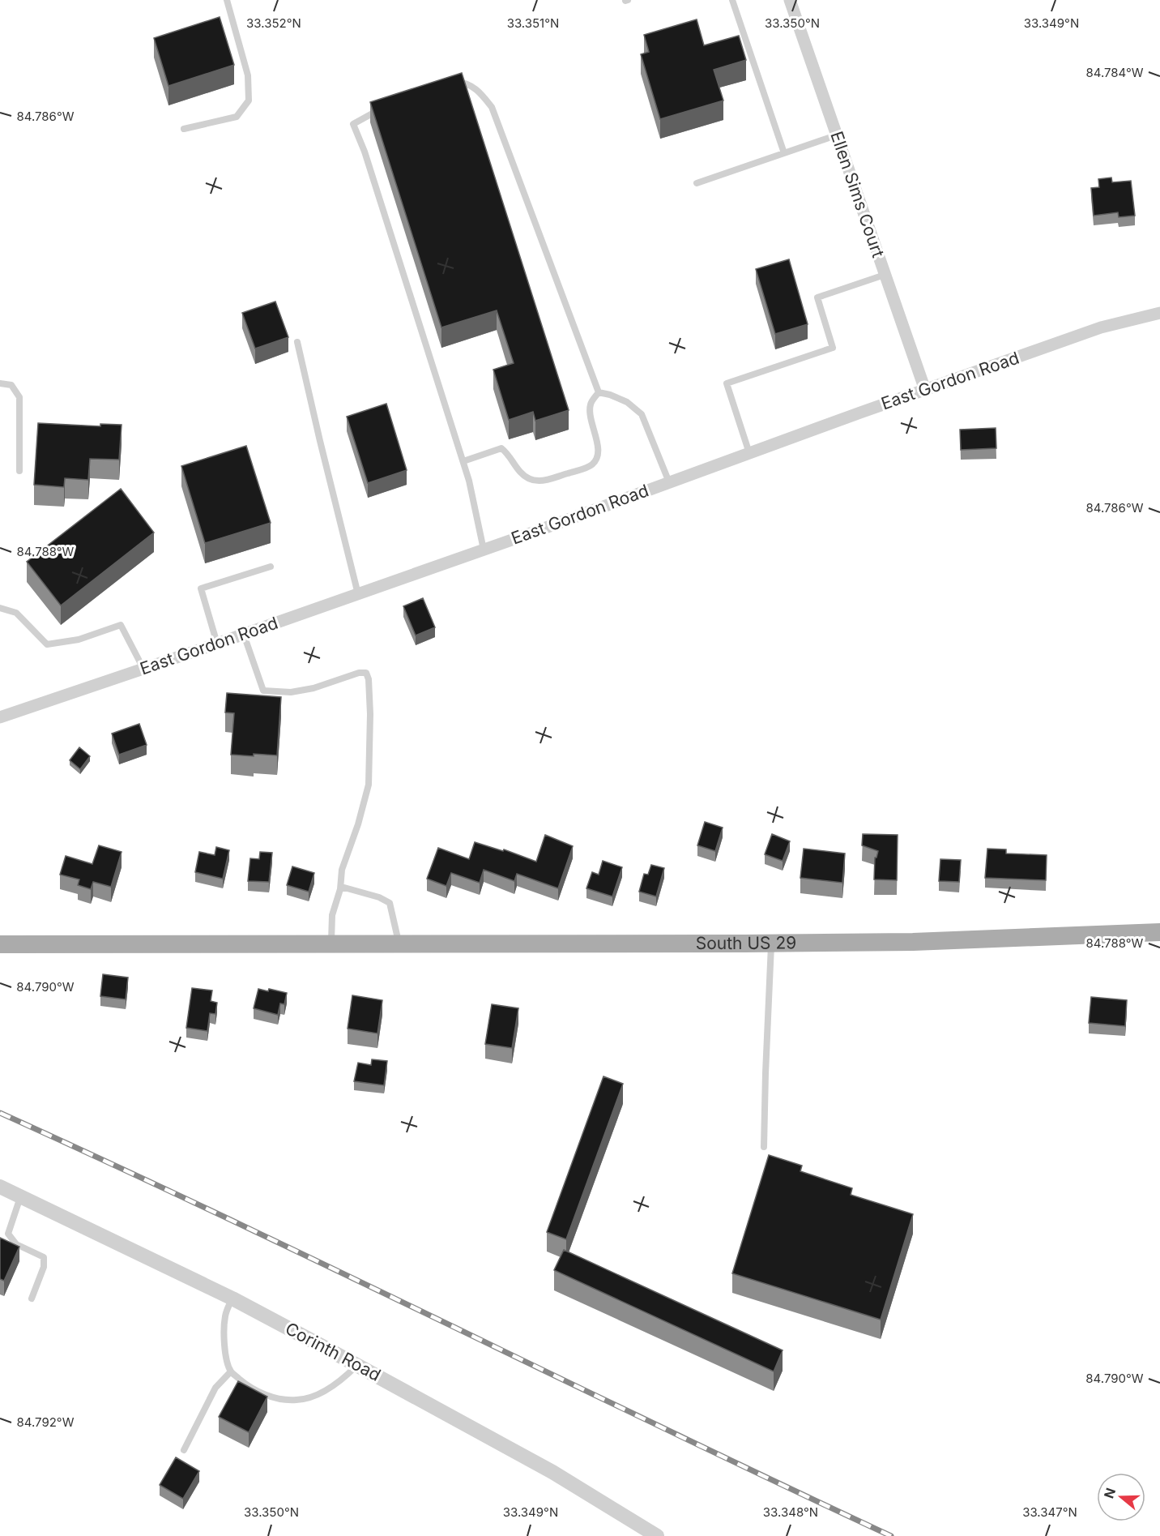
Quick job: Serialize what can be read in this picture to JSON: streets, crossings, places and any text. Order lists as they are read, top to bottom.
{
  "streets": {
    "main road": ["South US 29"],
    "street": ["Ellen Sims Court", "East Gordon Road", "Corinth Road"]
  },
  "crossings": [
    ["Ellen Sims Court", "East Gordon Road"]
  ],
  "north": "left",
  "coordinates": [
    "33.352°N",
    "33.351°N",
    "33.350°N",
    "33.349°N",
    "84.784°W",
    "84.786°W",
    "84.788°W",
    "84.790°W",
    "84.792°W",
    "33.348°N",
    "33.347°N"
  ]
}
